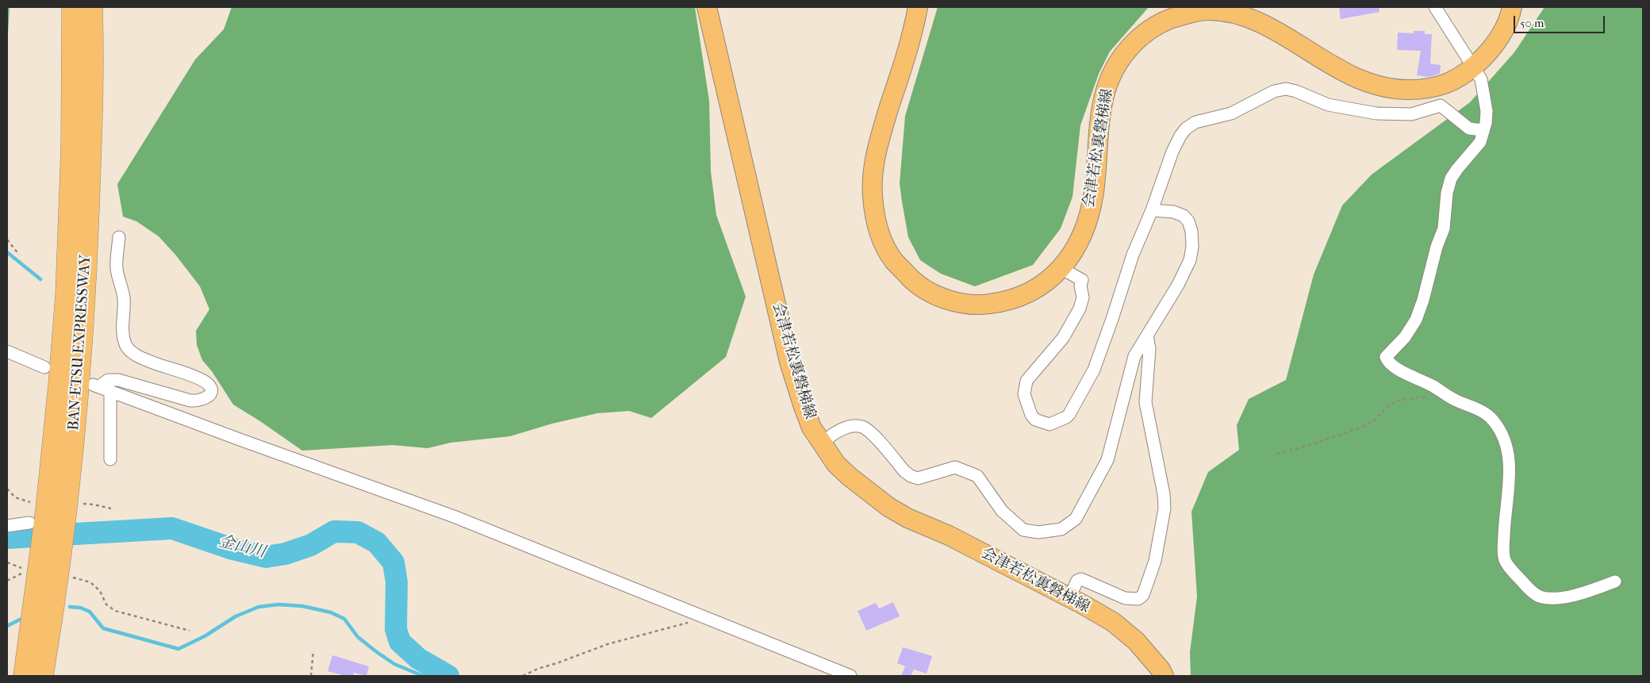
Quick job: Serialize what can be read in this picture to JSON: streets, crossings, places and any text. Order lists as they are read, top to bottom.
{
  "streets": {
    "highway": ["BAN-ETSU EXPRESSWAY"],
    "main road": ["会津若松裏磐梯線"]
  },
  "water": ["金山川"],
  "scale_bar": "50 m"
}
